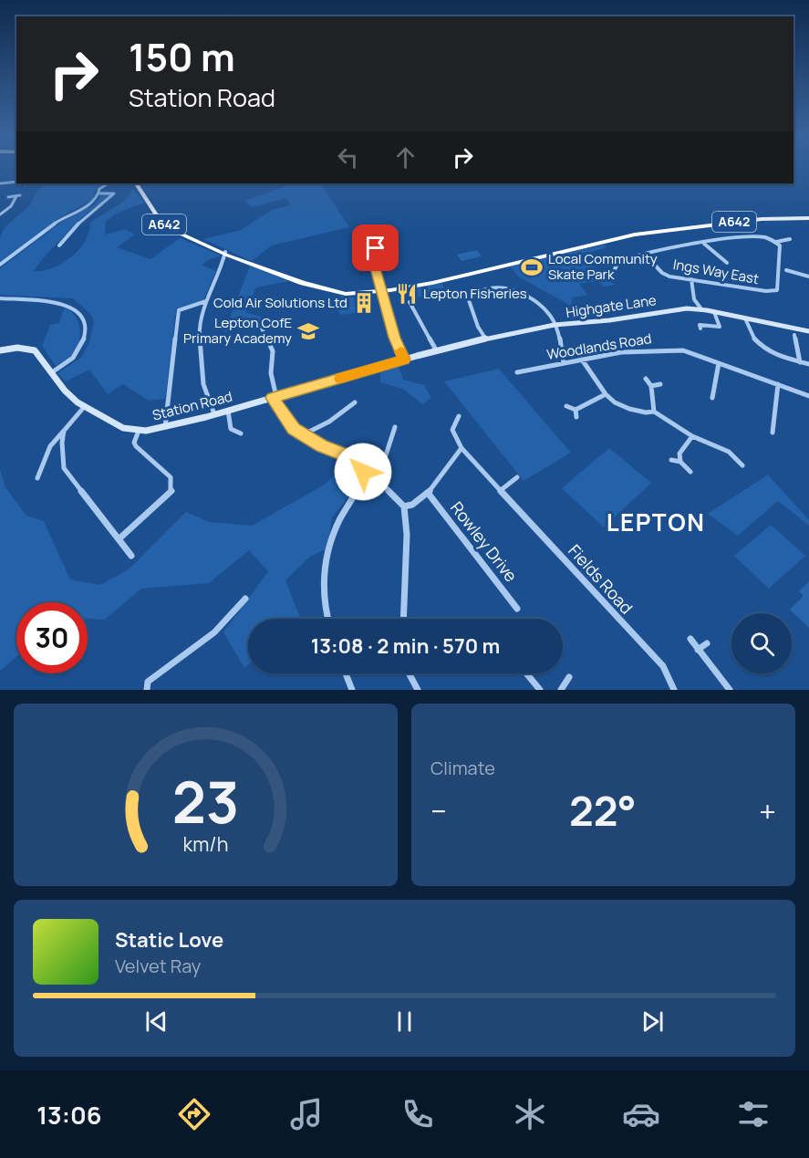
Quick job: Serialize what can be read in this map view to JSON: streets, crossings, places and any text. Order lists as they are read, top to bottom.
{
  "streets": {
    "highway": ["A642"],
    "street": [
      "Ings Way East",
      "Highgate Lane",
      "Woodlands Road",
      "Station Road",
      "Rowley Drive",
      "Fields Road"
    ]
  },
  "crossings": [
    ["Highgate Lane", "Station Road"]
  ],
  "districts": ["LEPTON"],
  "places": {
    "sports": ["Local Community Skate Park"],
    "restaurant": ["Lepton Fisheries"],
    "building": ["Cold Air Solutions Ltd"],
    "school or university": ["Lepton CofE Primary Academy"]
  },
  "page": {
    "turn": ["150 m", "Station Road"],
    "limit": "30",
    "trip": "13:08 · 2 min · 570 m",
    "tile": "Climate",
    "heat": ["−", "22°", "+"],
    "song": ["Static Love", "Velvet Ray"],
    "tabs": "13:06",
    "gauge": ["23", "km/h"]
  }
}
